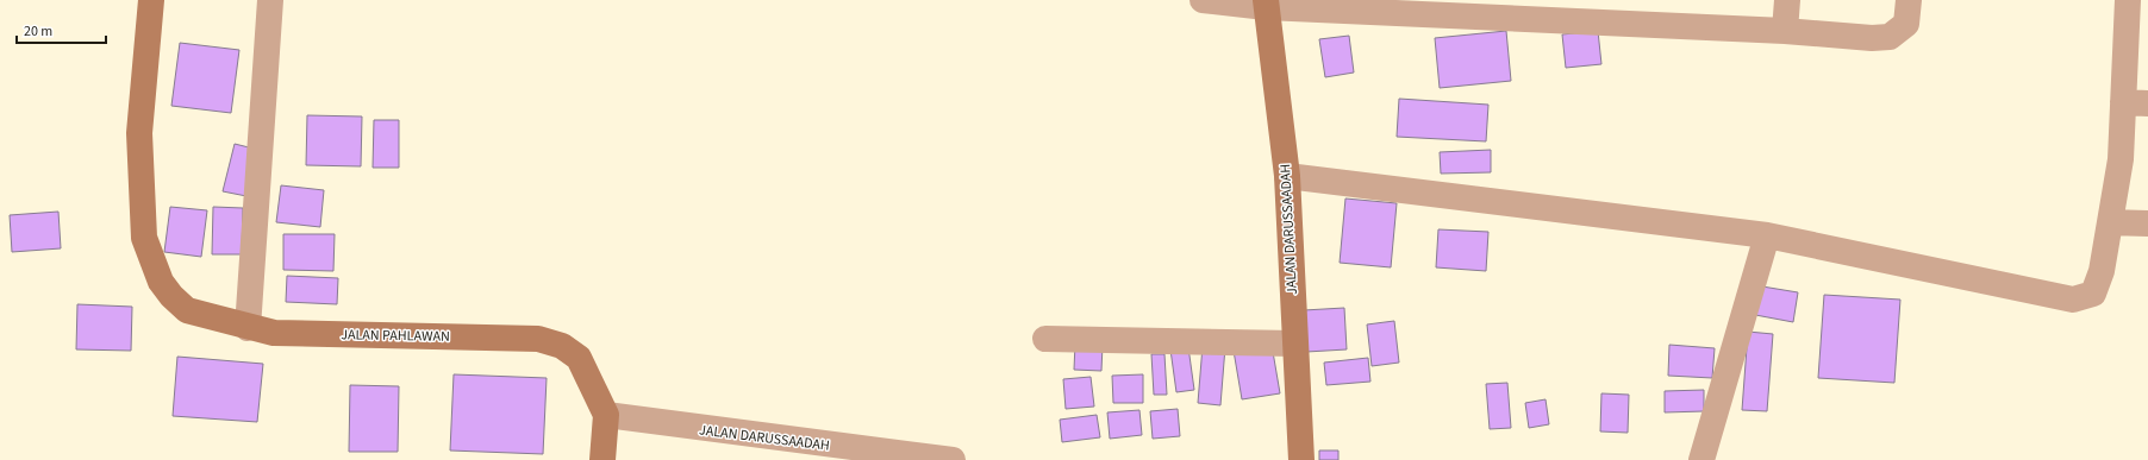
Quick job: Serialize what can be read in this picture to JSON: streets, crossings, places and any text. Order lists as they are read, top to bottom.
{
  "streets": {
    "street": ["JALAN DARUSSAADAH", "JALAN PAHLAWAN"]
  },
  "crossings": [
    ["JALAN DARUSSAADAH", "JALAN PAHLAWAN"]
  ],
  "scale_bar": "20 m"
}
